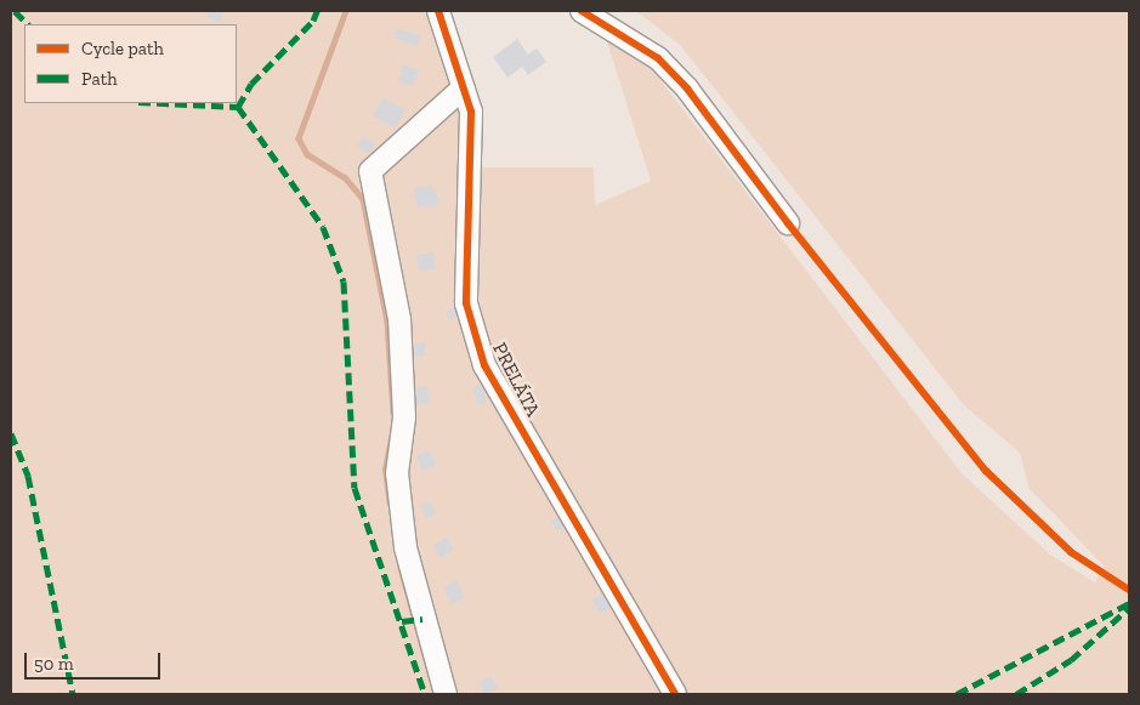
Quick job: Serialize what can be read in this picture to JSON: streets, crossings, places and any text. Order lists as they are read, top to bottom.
{
  "streets": {
    "street": ["PRELÁTA"]
  },
  "legend": ["Cycle path", "Path"],
  "scale_bar": "50 m"
}
